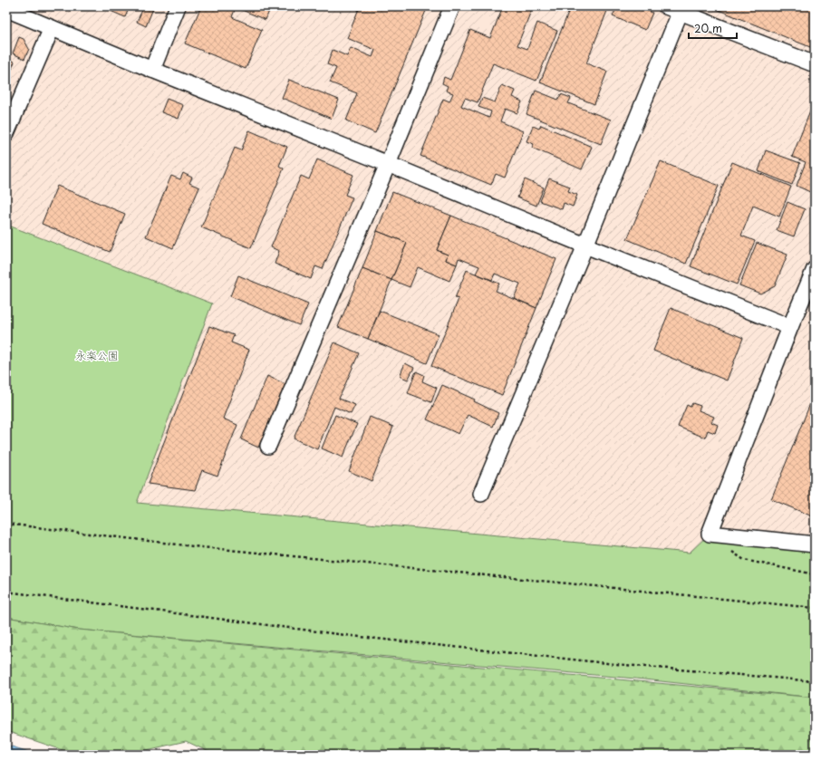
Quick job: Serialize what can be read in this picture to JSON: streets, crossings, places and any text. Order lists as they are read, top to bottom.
{
  "parks": ["永楽公園"],
  "scale_bar": "20 m"
}
